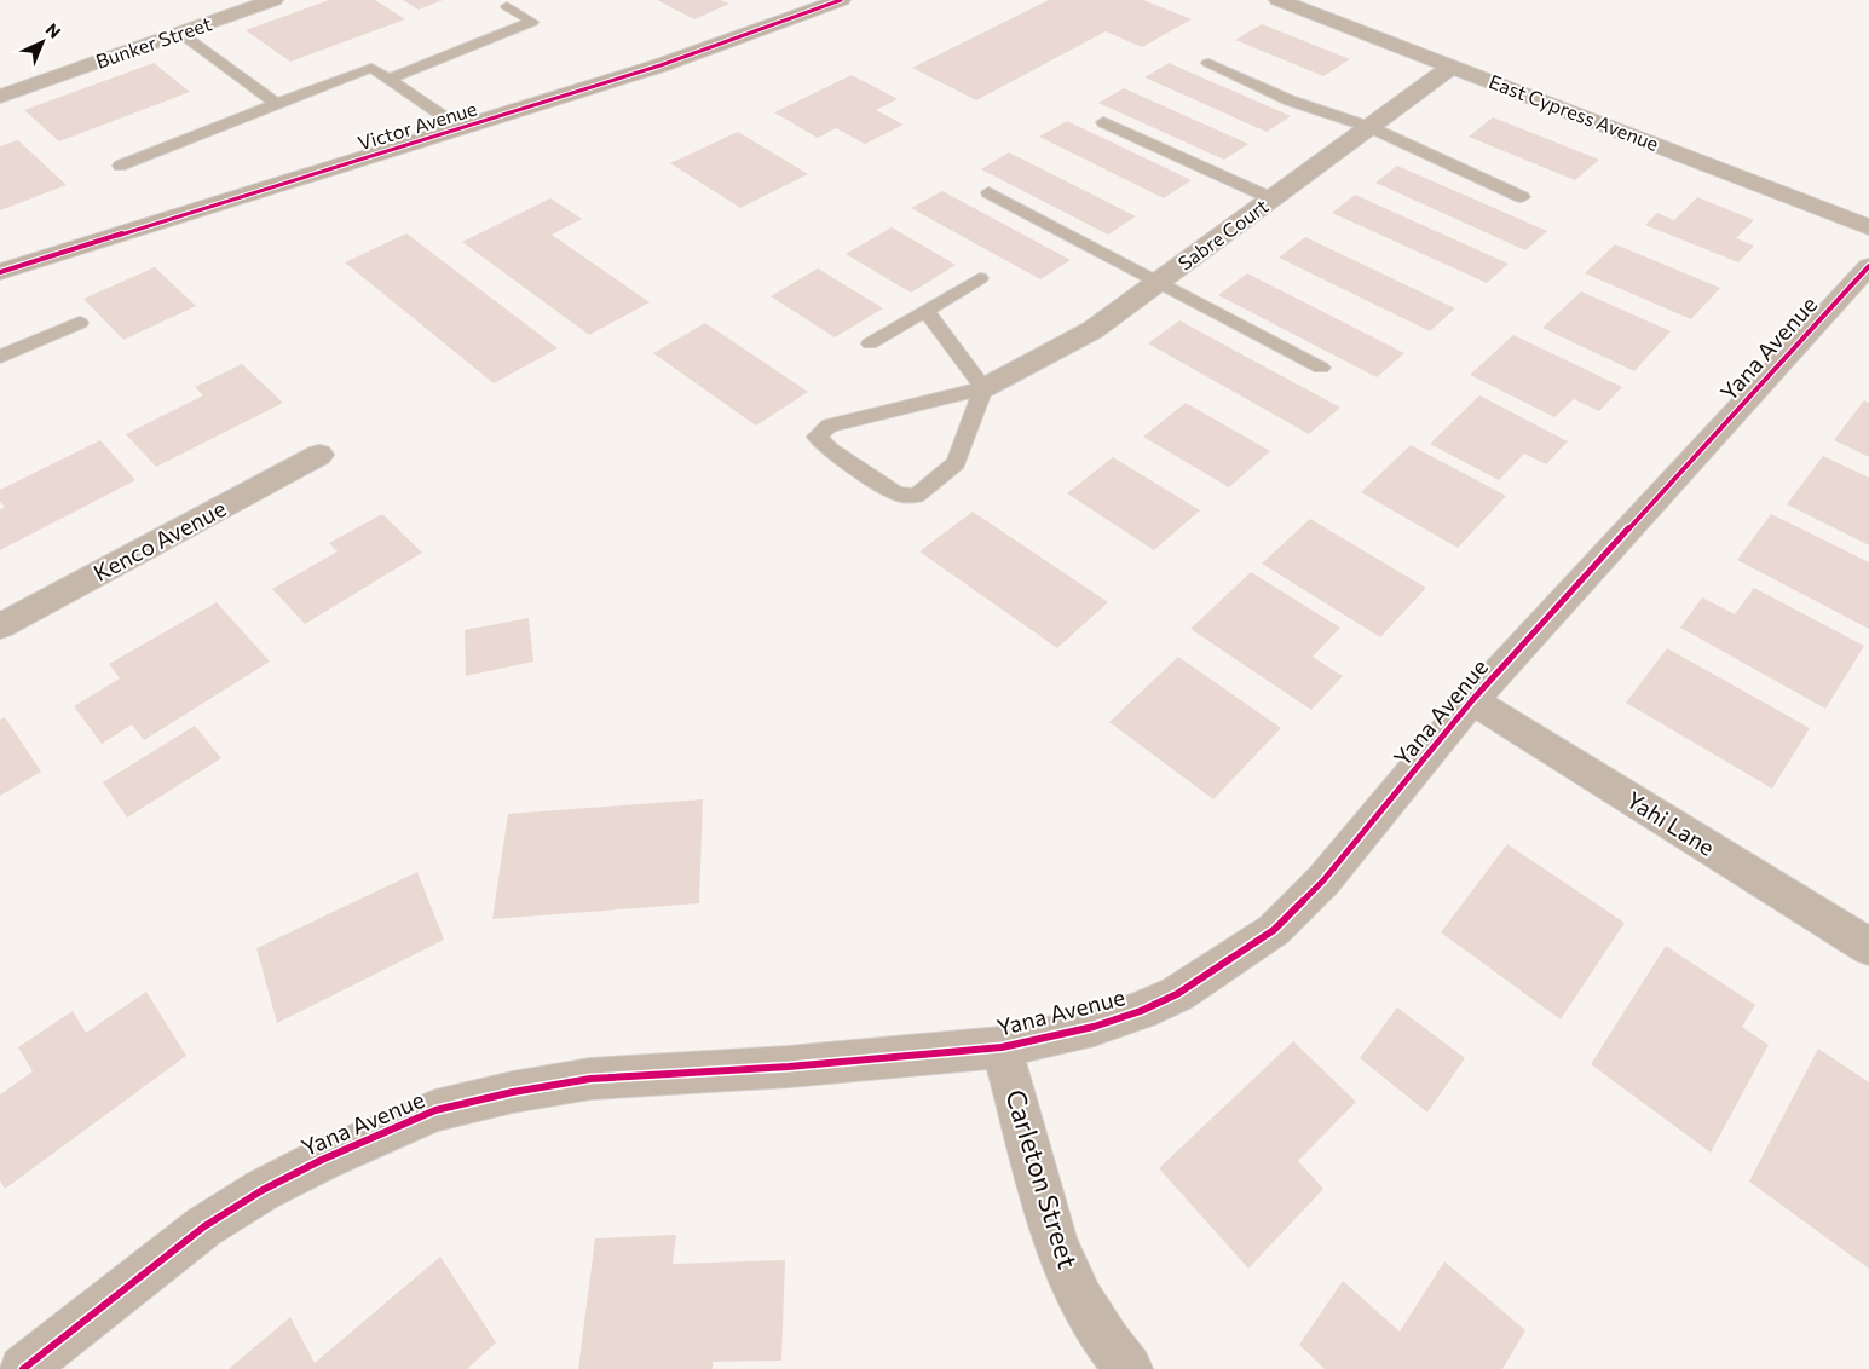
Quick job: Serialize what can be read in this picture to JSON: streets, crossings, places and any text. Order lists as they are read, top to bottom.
{
  "streets": {
    "main road": ["Victor Avenue"],
    "street": [
      "Bunker Street",
      "East Cypress Avenue",
      "Sabre Court",
      "Yana Avenue",
      "Kenco Avenue",
      "Yahi Lane",
      "Carleton Street"
    ]
  },
  "crossings": [
    ["East Cypress Avenue", "Sabre Court"],
    ["Yana Avenue", "Yahi Lane"],
    ["Yana Avenue", "Carleton Street"]
  ],
  "north": "top right"
}
